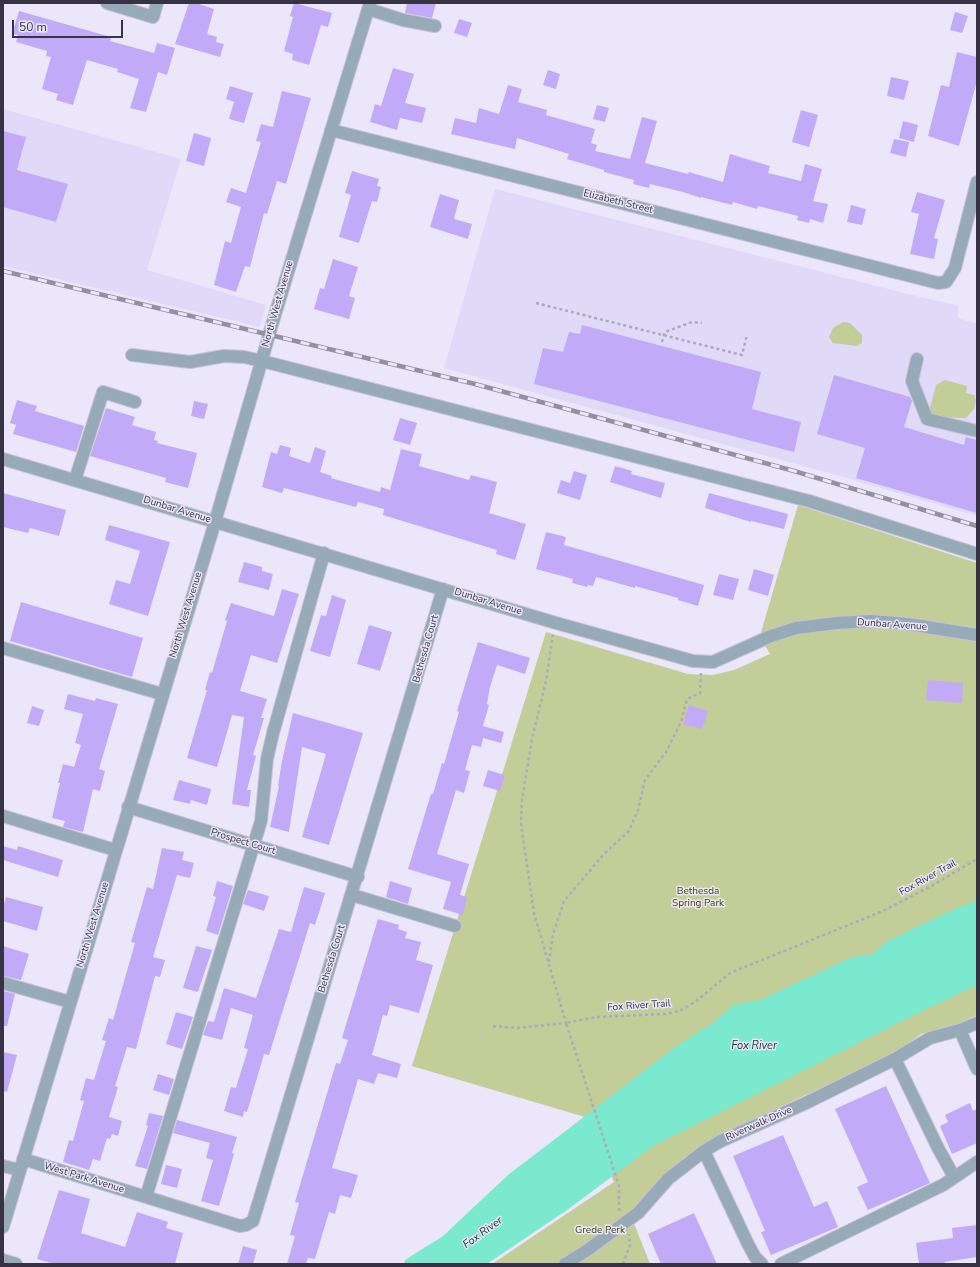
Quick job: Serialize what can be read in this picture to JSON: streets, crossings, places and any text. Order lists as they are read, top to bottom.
{
  "streets": {
    "street": [
      "Elizabeth Street",
      "North West Avenue",
      "Dunbar Avenue",
      "Bethesda Court",
      "Prospect Court",
      "Riverwalk Drive",
      "West Park Avenue"
    ],
    "path": ["Fox River Trail"]
  },
  "crossings": [
    ["Elizabeth Street", "North West Avenue"],
    ["North West Avenue", "Dunbar Avenue"],
    ["North West Avenue", "Prospect Court"],
    ["North West Avenue", "West Park Avenue"],
    ["Dunbar Avenue", "Bethesda Court"],
    ["Bethesda Court", "Prospect Court"],
    ["Bethesda Court", "West Park Avenue"]
  ],
  "water": ["Fox River"],
  "parks": ["Bethesda Spring Park", "Grede Perk"],
  "scale_bar": "50 m"
}
